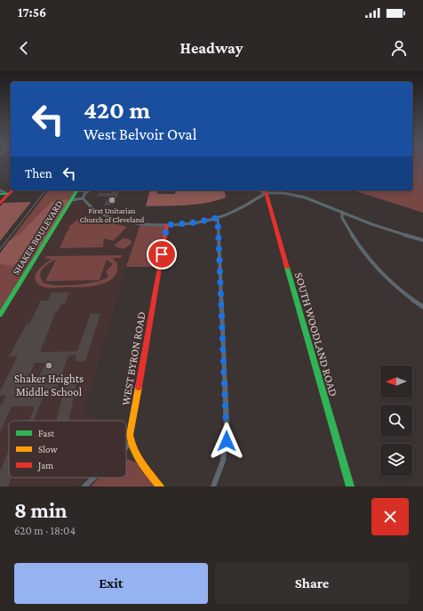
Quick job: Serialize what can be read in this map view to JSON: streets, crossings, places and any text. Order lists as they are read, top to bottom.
{
  "streets": {
    "street": ["SHAKER BOULEVARD", "SOUTH WOODLAND ROAD", "WEST BYRON ROAD"]
  },
  "places": ["First Unitarian Church of Cleveland", "Shaker Heights Middle School"],
  "legend": ["Fast", "Slow", "Jam"],
  "north": "left",
  "page": {
    "status": "17:56",
    "header": "Headway",
    "turn": ["420 m", "West Belvoir Oval"],
    "then": "Then",
    "heading": ["8 min", "620 m · 18:04"],
    "buttons": ["Exit", "Share"]
  }
}
